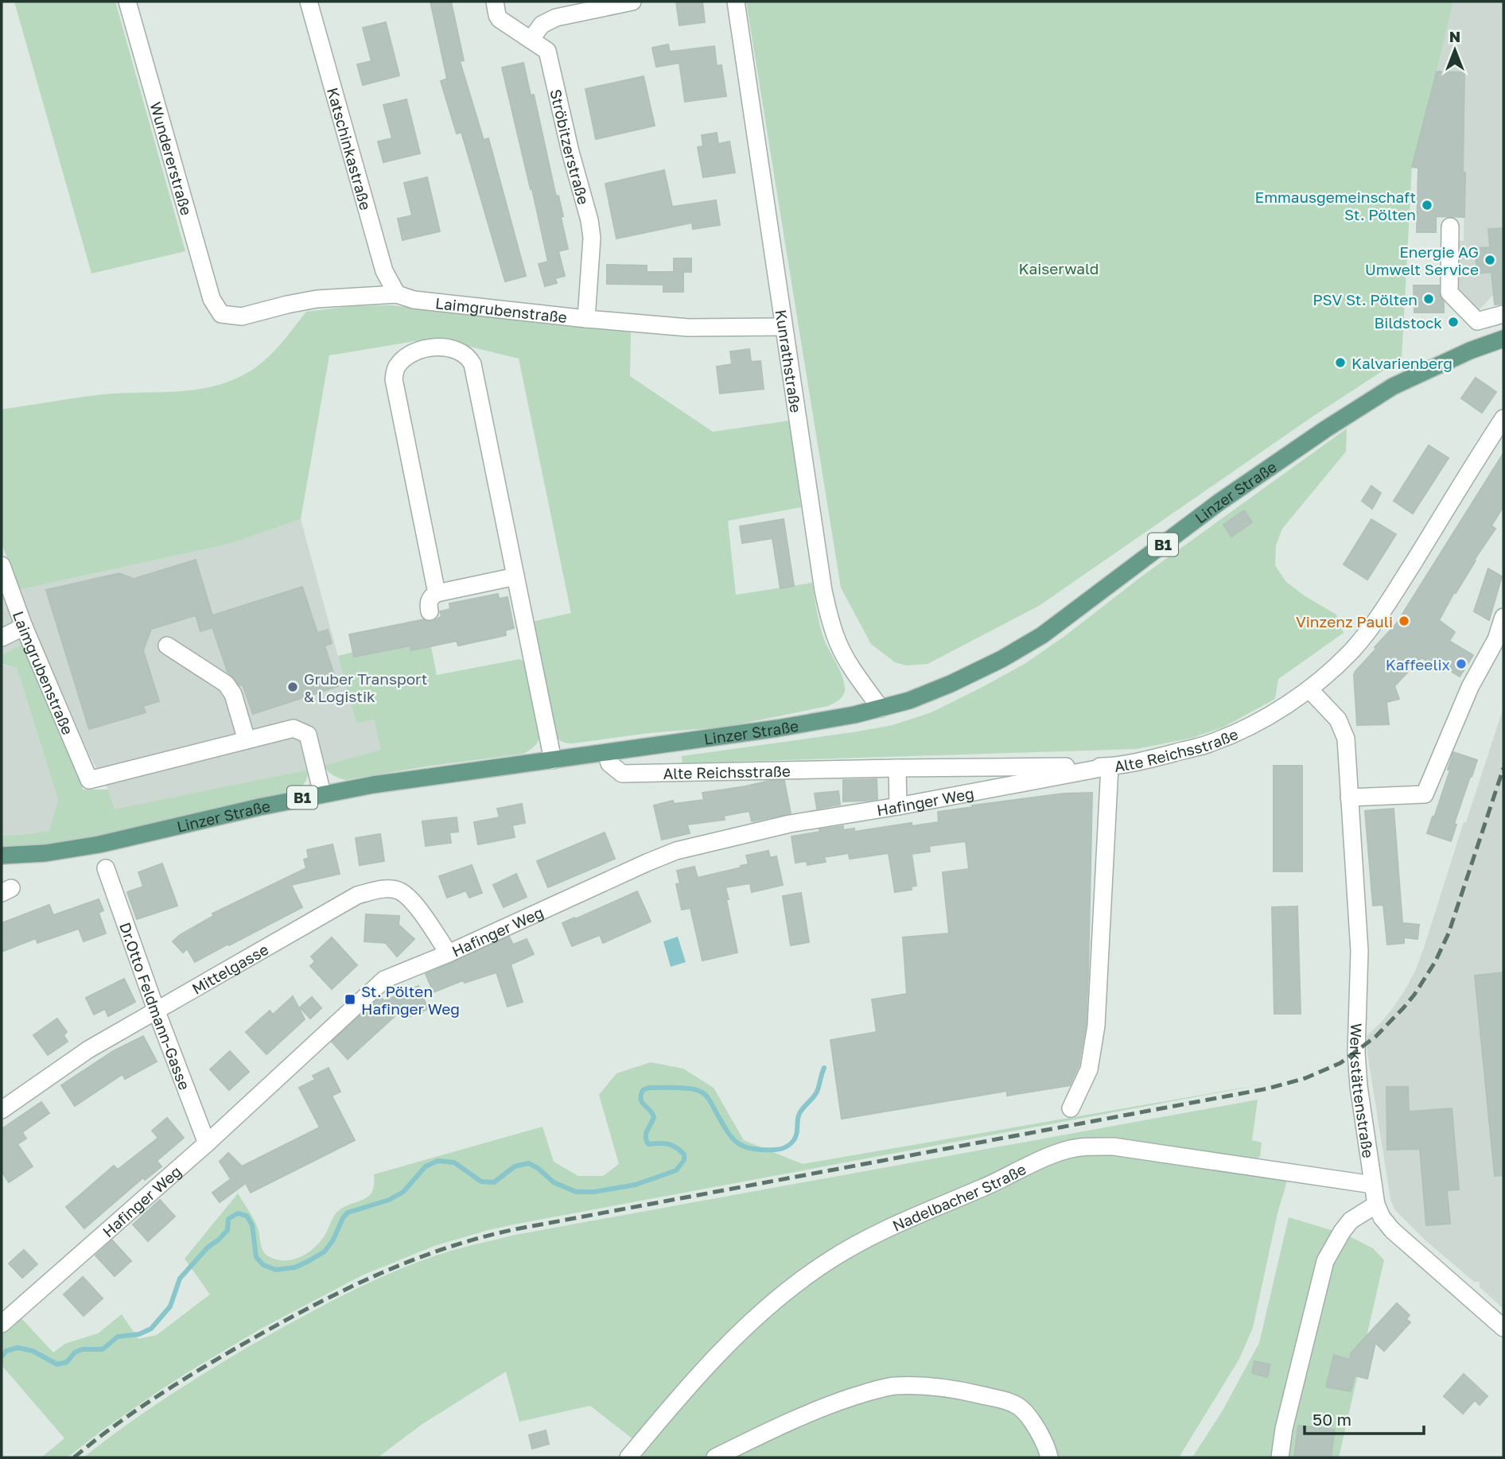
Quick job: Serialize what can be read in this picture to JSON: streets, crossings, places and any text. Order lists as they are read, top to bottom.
{
  "streets": {
    "main road": ["Linzer Straße", "B1"],
    "street": [
      "Ströbitzerstraße",
      "Katschinkastraße",
      "Wundererstraße",
      "Laimgrubenstraße",
      "Kunrathstraße",
      "Alte Reichsstraße",
      "Hafinger Weg",
      "Mittelgasse",
      "Dr.Otto Feldmann-Gasse",
      "Werkstättenstraße",
      "Nadelbacher Straße"
    ]
  },
  "crossings": [
    ["Ströbitzerstraße", "Laimgrubenstraße"],
    ["Katschinkastraße", "Laimgrubenstraße"],
    ["Wundererstraße", "Laimgrubenstraße"],
    ["Laimgrubenstraße", "Kunrathstraße"],
    ["Kunrathstraße", "Linzer Straße"],
    ["Linzer Straße", "Alte Reichsstraße"],
    ["Alte Reichsstraße", "Hafinger Weg"],
    ["Alte Reichsstraße", "Werkstättenstraße"],
    ["Hafinger Weg", "Mittelgasse"],
    ["Hafinger Weg", "Dr.Otto Feldmann-Gasse"],
    ["Mittelgasse", "Dr.Otto Feldmann-Gasse"],
    ["Werkstättenstraße", "Nadelbacher Straße"]
  ],
  "parks": ["Kaiserwald"],
  "places": {
    "other": [
      "Emmausgemeinschaft St. Pölten",
      "Energie AG Umwelt Service",
      "PSV St. Pölten",
      "Bildstock",
      "Kalvarienberg",
      "Vinzenz Pauli",
      "Kaffeelix",
      "Gruber Transport & Logistik"
    ],
    "transit": ["St. Pölten Hafinger Weg"]
  },
  "scale_bar": "50 m",
  "north": "top"
}
